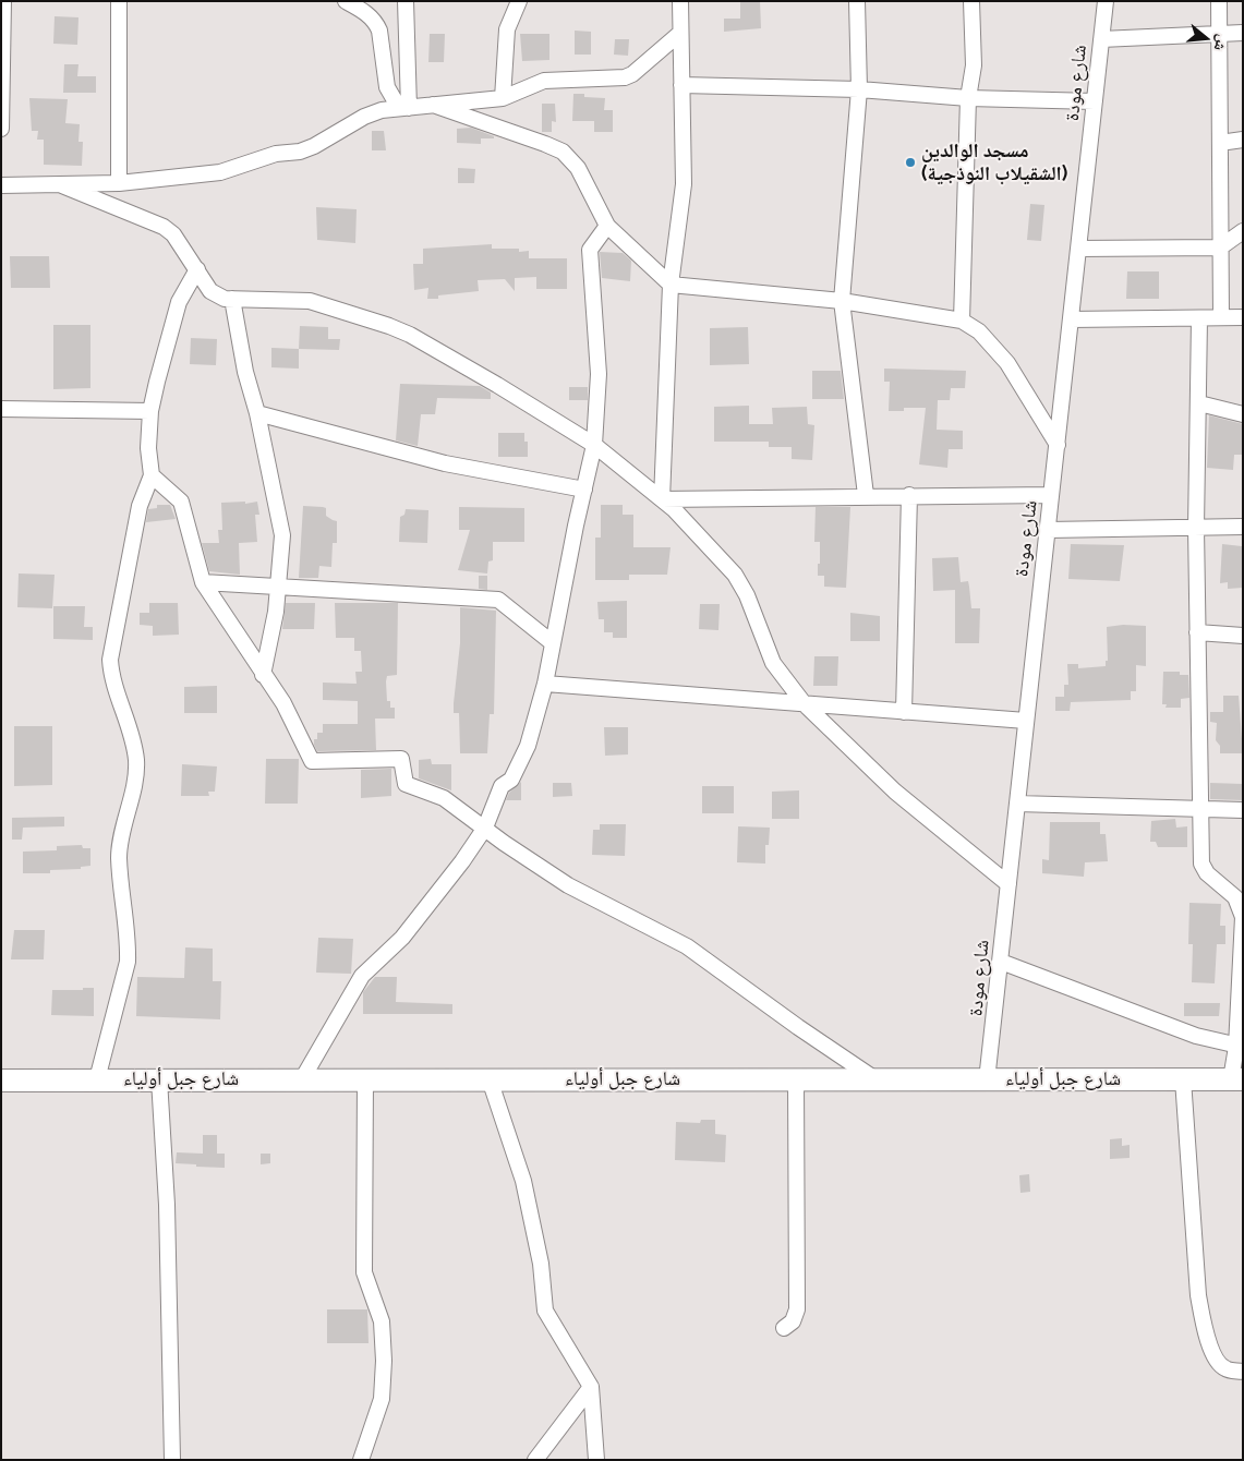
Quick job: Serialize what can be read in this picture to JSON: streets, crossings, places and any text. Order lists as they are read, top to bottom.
{
  "streets": {
    "highway": ["شارع جبل أولياء"],
    "street": ["شارع مودة"]
  },
  "crossings": [
    ["شارع مودة", "شارع جبل أولياء"]
  ],
  "places": ["مسجد الوالدين (الشقيلاب النوذجية)"],
  "north": "right"
}
